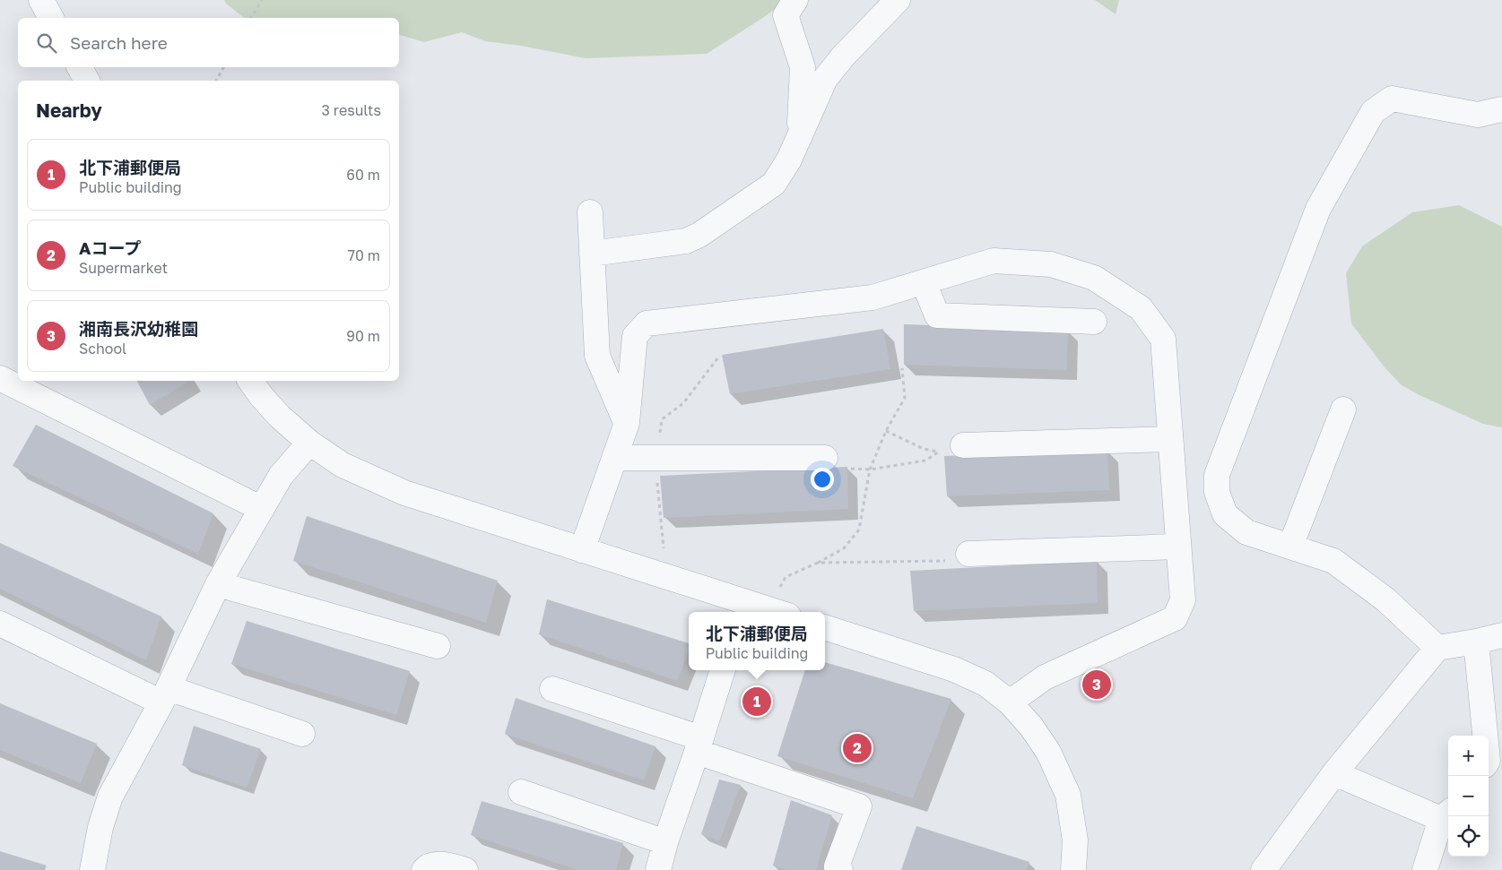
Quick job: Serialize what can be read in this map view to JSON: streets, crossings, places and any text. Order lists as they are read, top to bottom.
{
  "page": {
    "search": "Search here",
    "heading": ["Nearby", "3 results"],
    "list": [
      {
        "mark": "1",
        "name": "北下浦郵便局",
        "note": "Public building",
        "value": "60 m"
      },
      {
        "mark": "2",
        "name": "Aコープ",
        "note": "Supermarket",
        "value": "70 m"
      },
      {
        "mark": "3",
        "name": "湘南長沢幼稚園",
        "note": "School",
        "value": "90 m"
      }
    ],
    "popup": ["北下浦郵便局", "Public building"],
    "pins": ["3", "1", "2"],
    "map_buttons": ["+", "−"]
  }
}
